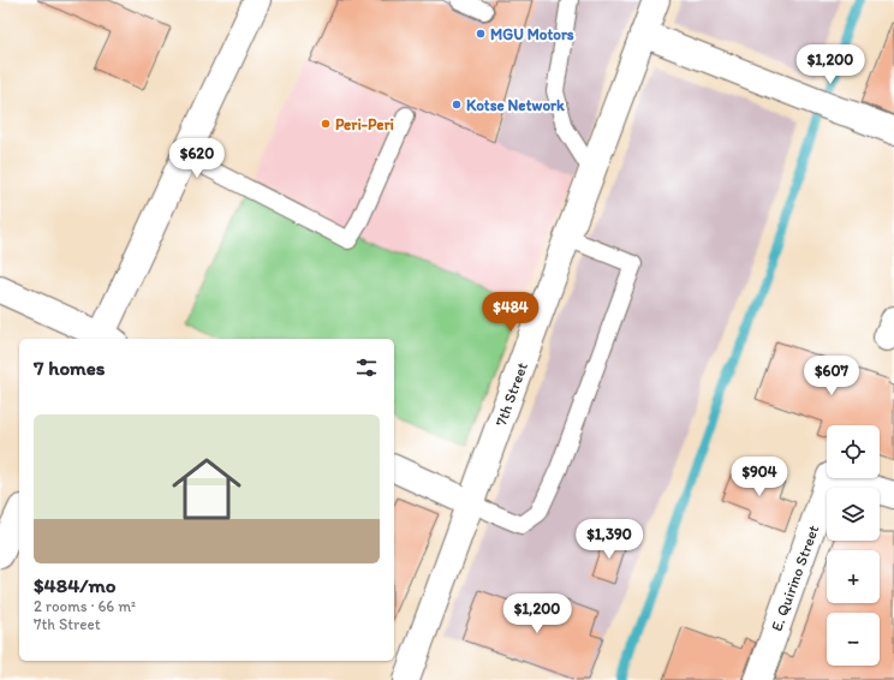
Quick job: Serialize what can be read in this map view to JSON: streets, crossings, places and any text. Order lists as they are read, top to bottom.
{
  "streets": {
    "street": ["7th Street", "E. Quirino Street"]
  },
  "places": ["MGU Motors", "Kotse Network", "Peri-Peri"],
  "page": {
    "price": [
      "$1,200",
      "$620",
      "$484",
      "$607",
      "$904",
      "$1,390",
      "$1,200"
    ],
    "heading": "7 homes",
    "list": [
      {
        "name": "$484/mo",
        "note": "2 rooms · 66 m² · 7th Street"
      }
    ],
    "map_buttons": ["+", "−"]
  }
}
